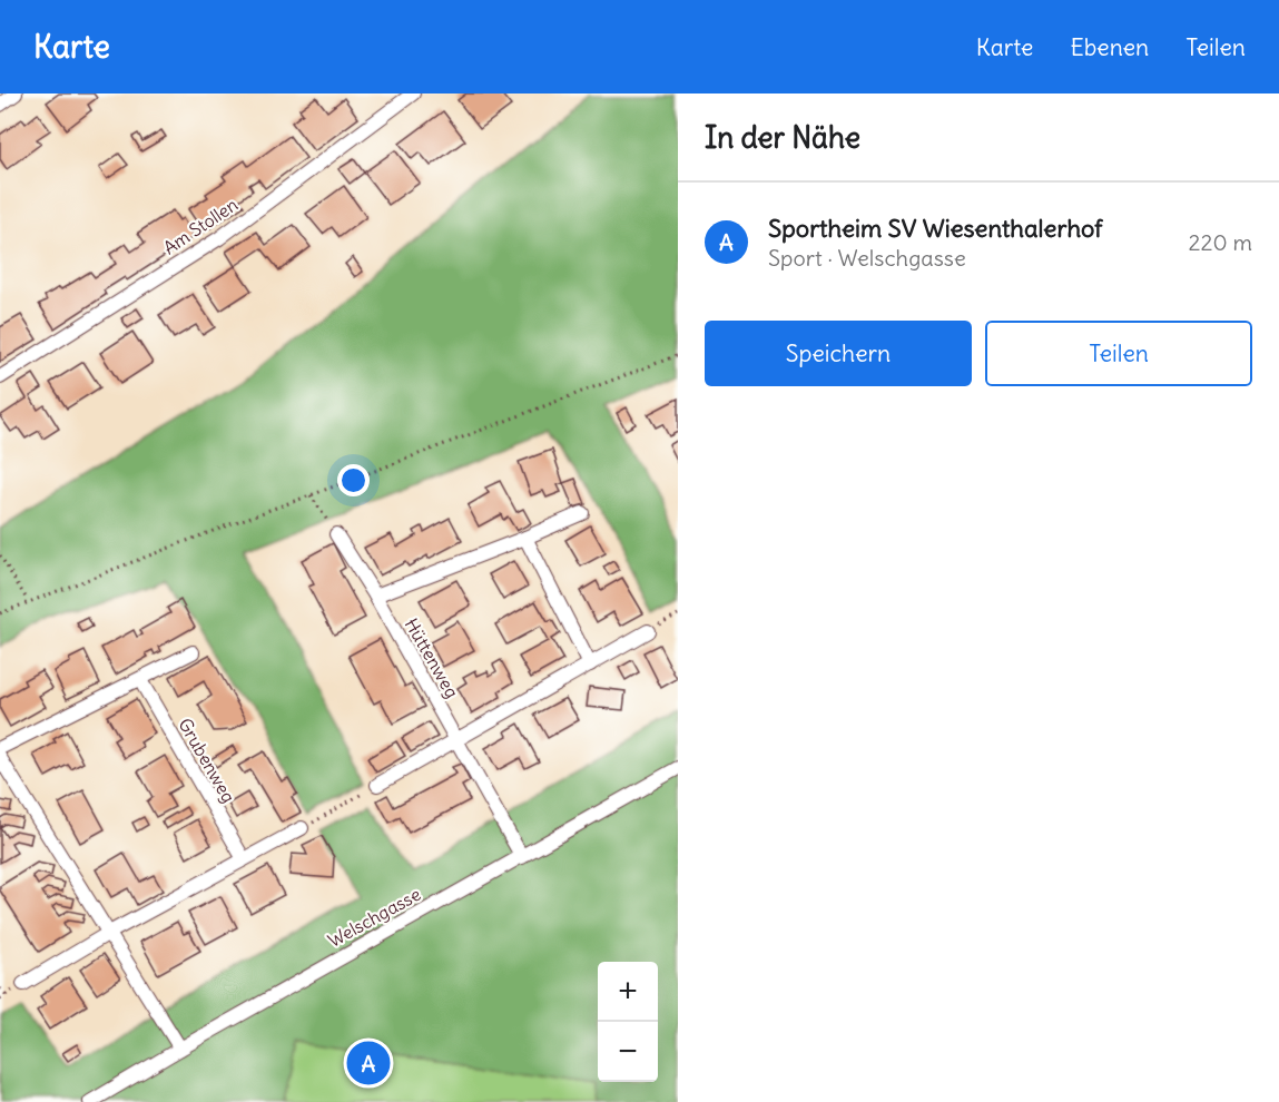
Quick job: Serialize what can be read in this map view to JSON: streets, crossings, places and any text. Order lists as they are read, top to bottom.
{
  "streets": {
    "street": [
      "Am Stollen",
      "Hüttenweg",
      "Grubenweg",
      "Welschgasse"
    ]
  },
  "crossings": [
    ["Hüttenweg", "Welschgasse"]
  ],
  "page": {
    "header": "Karte",
    "nav": ["Karte", "Ebenen", "Teilen"],
    "heading": "In der Nähe",
    "list": [
      {
        "mark": "A",
        "name": "Sportheim SV Wiesenthalerhof",
        "note": "Sport · Welschgasse",
        "value": "220 m"
      }
    ],
    "buttons": ["Speichern", "Teilen"],
    "map_buttons": ["+", "−"],
    "pins": "A"
  }
}
